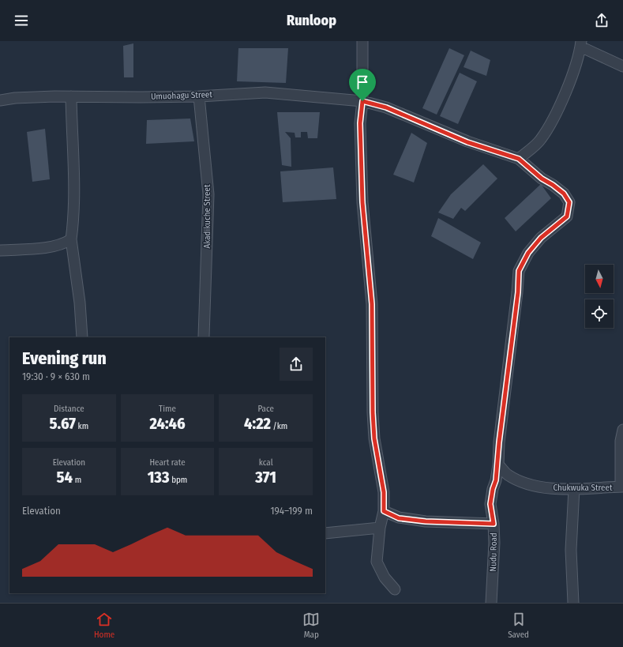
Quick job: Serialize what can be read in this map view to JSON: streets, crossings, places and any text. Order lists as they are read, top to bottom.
{
  "streets": {
    "street": [
      "Umuohagu Street",
      "Akadikuche Street",
      "Chukwuka Street",
      "Nudu Road"
    ]
  },
  "crossings": [
    ["Umuohagu Street", "Akadikuche Street"],
    ["Umuohagu Street", "Nudu Road"],
    ["Chukwuka Street", "Nudu Road"]
  ],
  "north": "bottom",
  "page": {
    "header": "Runloop",
    "heading": ["Evening run", "19:30 · 9 × 630 m"],
    "stats": [
      ["Distance", "5.67 km"],
      ["Time", "24:46"],
      ["Pace", "4:22 /km"],
      ["Elevation", "54 m"],
      ["Heart rate", "133 bpm"],
      ["kcal", "371"]
    ],
    "chart": ["Elevation", "194–199 m"],
    "tabs": ["Home", "Map", "Saved"]
  }
}
